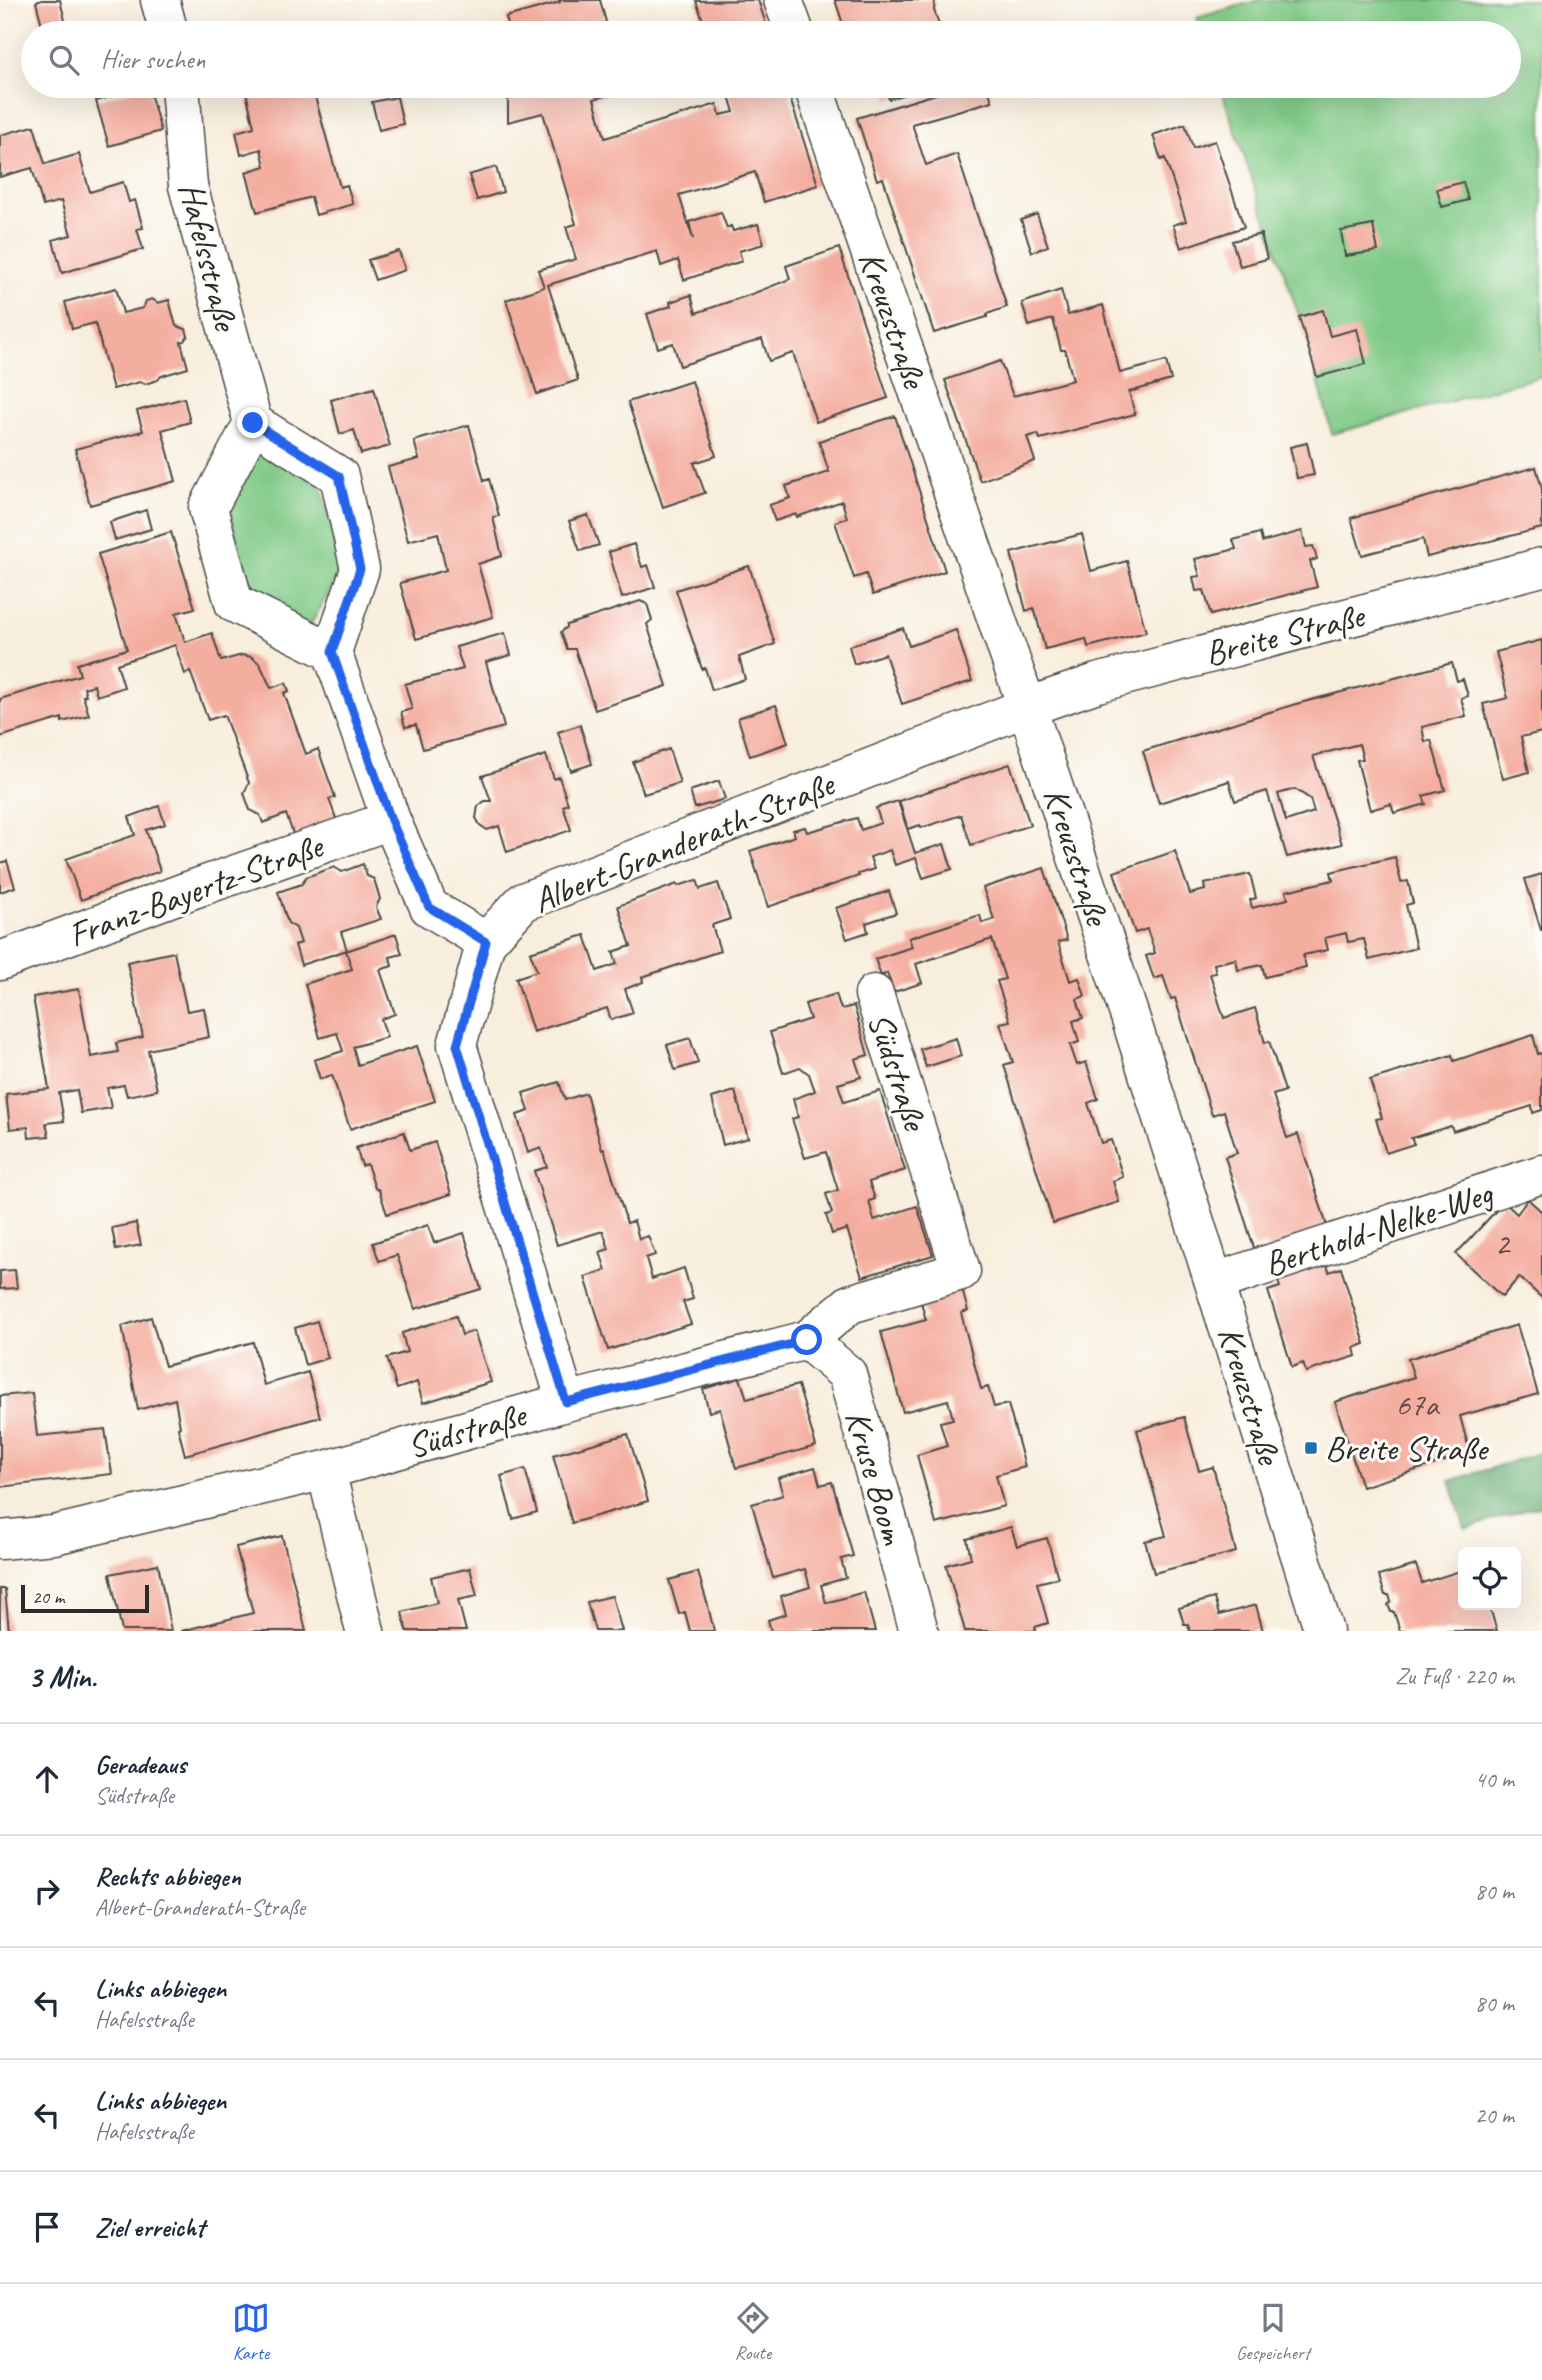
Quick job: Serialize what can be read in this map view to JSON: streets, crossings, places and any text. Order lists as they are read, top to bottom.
{
  "streets": {
    "street": [
      "Hafelsstraße",
      "Kreuzstraße",
      "Breite Straße",
      "Albert-Granderath-Straße",
      "Franz-Bayertz-Straße",
      "Südstraße",
      "Berthold-Nelke-Weg",
      "Kruse Boom"
    ]
  },
  "crossings": [
    ["Kreuzstraße", "Breite Straße"],
    ["Kreuzstraße", "Albert-Granderath-Straße"],
    ["Kreuzstraße", "Berthold-Nelke-Weg"],
    ["Breite Straße", "Albert-Granderath-Straße"],
    ["Albert-Granderath-Straße", "Südstraße"],
    ["Südstraße", "Kruse Boom"]
  ],
  "places": {
    "transit": ["Breite Straße"]
  },
  "house_numbers": ["2", "67a"],
  "scale_bar": "20 m",
  "page": {
    "search": "Hier suchen",
    "scale": "20 m",
    "heading": ["3 Min.", "Zu Fuß · 220 m"],
    "list": [
      ["Geradeaus", "Südstraße", "40 m"],
      ["Rechts abbiegen", "Albert-Granderath-Straße", "80 m"],
      ["Links abbiegen", "Hafelsstraße", "80 m"],
      ["Links abbiegen", "Hafelsstraße", "20 m"],
      "Ziel erreicht"
    ],
    "nav": ["Karte", "Route", "Gespeichert"]
  }
}
